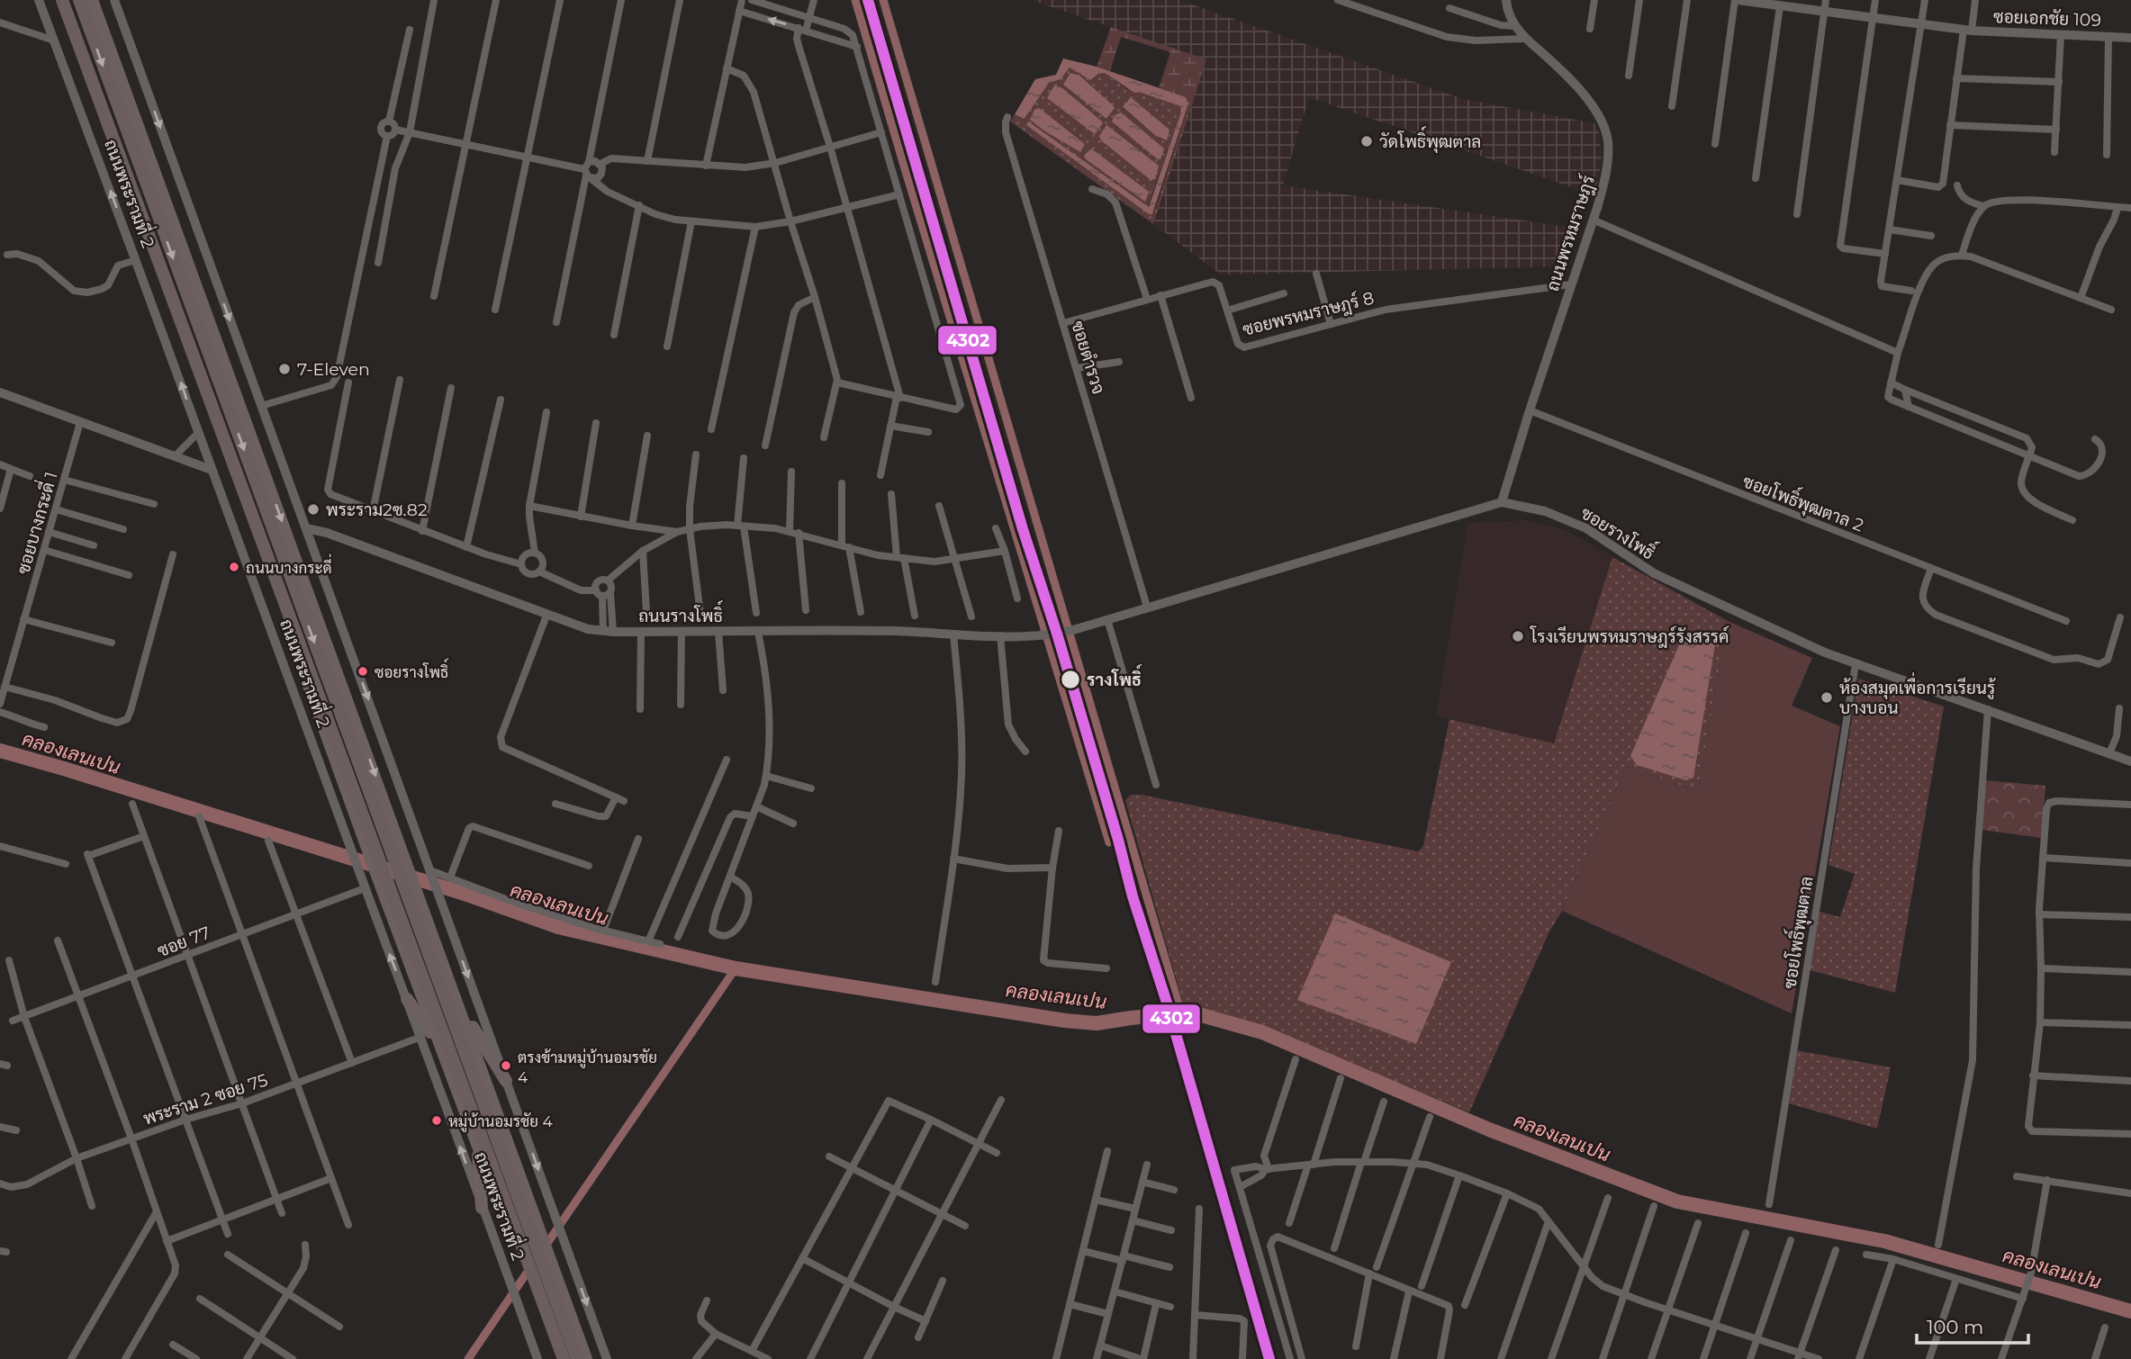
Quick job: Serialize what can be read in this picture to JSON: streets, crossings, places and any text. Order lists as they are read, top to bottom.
{
  "streets": {
    "highway": ["ถนนพระรามที่ 2"],
    "street": [
      "ซอยเอกชัย 109",
      "ถนนพรหมราษฎร์",
      "ซอยพรหมราษฎร์ 8",
      "ซอยตำรวจ",
      "ซอยโพธิ์พุฒตาล 2",
      "ซอยบางกระดี่ 1",
      "ซอยรางโพธิ์",
      "ถนนรางโพธิ์",
      "ซอยโพธิ์พุฒตาล",
      "ซอย 77",
      "พระราม 2 ซอย 75"
    ]
  },
  "crossings": [
    ["ถนนพระรามที่ 2", "ซอย 77"],
    ["ถนนพระรามที่ 2", "พระราม 2 ซอย 75"],
    ["ถนนพรหมราษฎร์", "ซอยพรหมราษฎร์ 8"],
    ["ถนนพรหมราษฎร์", "ซอยโพธิ์พุฒตาล 2"],
    ["ถนนพรหมราษฎร์", "ซอยรางโพธิ์"],
    ["ซอยพรหมราษฎร์ 8", "ซอยตำรวจ"],
    ["ซอยตำรวจ", "ซอยรางโพธิ์"],
    ["ซอยรางโพธิ์", "ถนนรางโพธิ์"],
    ["ซอยรางโพธิ์", "ซอยโพธิ์พุฒตาล"]
  ],
  "water": ["คลองเลนเปน"],
  "places": [
    "วัดโพธิ์พุฒตาล",
    "7-Eleven",
    "พระราม2ซ.82",
    "ถนนบางกระดี่",
    "โรงเรียนพรหมราษฎร์รังสรรค์",
    "ซอยรางโพธิ์",
    "รางโพธิ์",
    "ห้องสมุดเพื่อการเรียนรู้ บางบอน",
    "ตรงข้ามหมู่บ้านอมรชัย 4",
    "หมู่บ้านอมรชัย 4"
  ],
  "lines": ["transit line 4302"],
  "scale_bar": "100 m"
}
